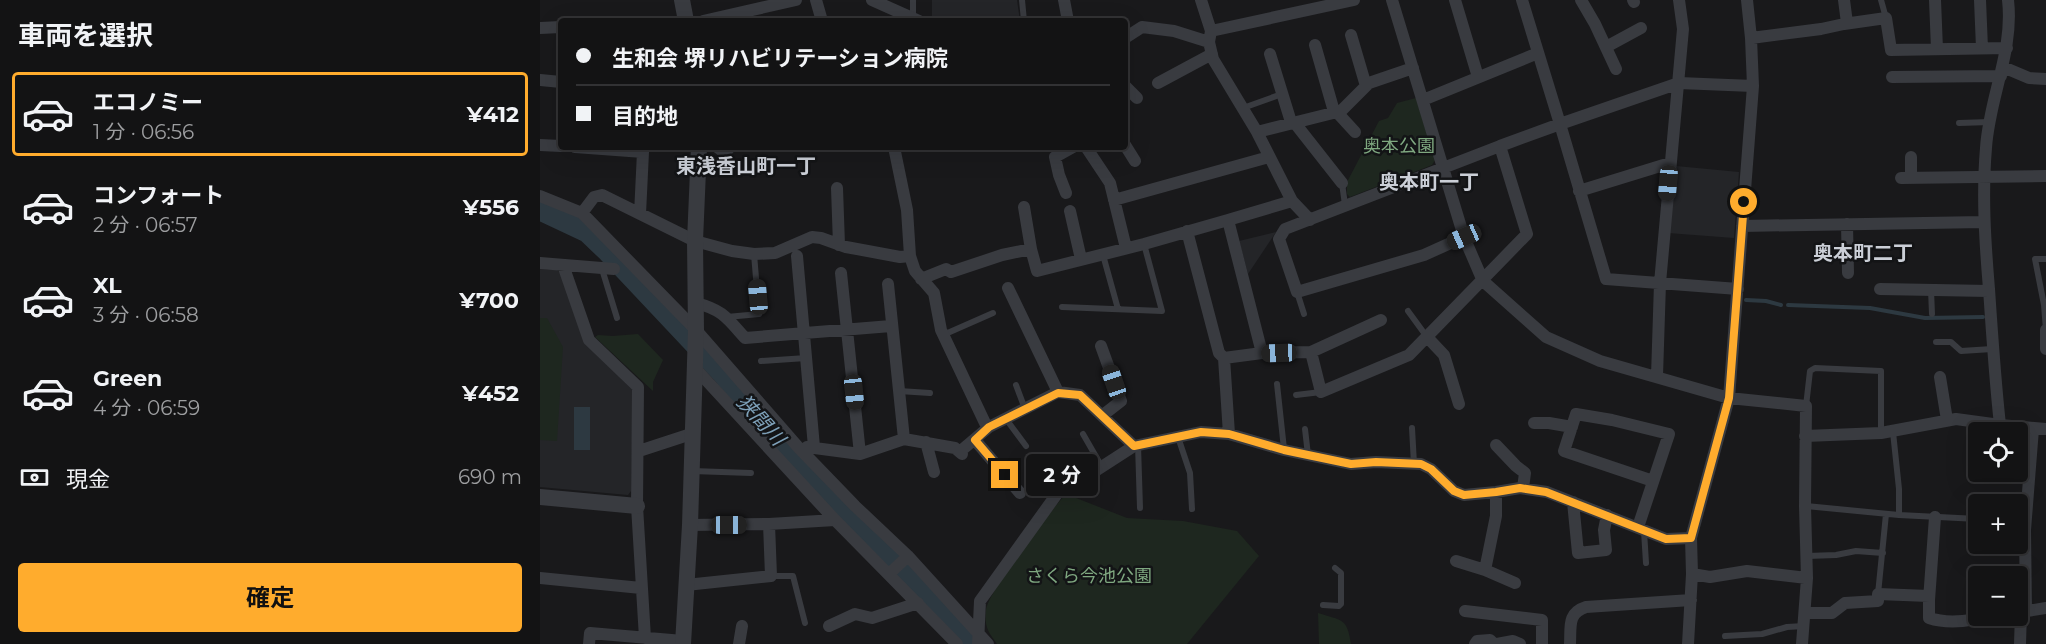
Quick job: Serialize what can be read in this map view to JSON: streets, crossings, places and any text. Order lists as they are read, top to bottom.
{
  "districts": ["東浅香山町一丁", "奥本町一丁", "奥本町二丁"],
  "water": ["狭間川"],
  "parks": ["奥本公園", "さくら今池公園"],
  "page": {
    "heading": "車両を選択",
    "banner": ["生和会 堺リハビリテーション病院", "目的地"],
    "list": [
      {
        "name": "エコノミー",
        "note": "1 分 · 06:56",
        "value": "¥412"
      },
      {
        "name": "コンフォート",
        "note": "2 分 · 06:57",
        "value": "¥556"
      },
      {
        "name": "XL",
        "note": "3 分 · 06:58",
        "value": "¥700"
      },
      {
        "name": "Green",
        "note": "4 分 · 06:59",
        "value": "¥452"
      }
    ],
    "map_buttons": ["+", "−"],
    "pay": ["現金", "690 m"],
    "bubble": "2 分",
    "buttons": "確定"
  }
}
